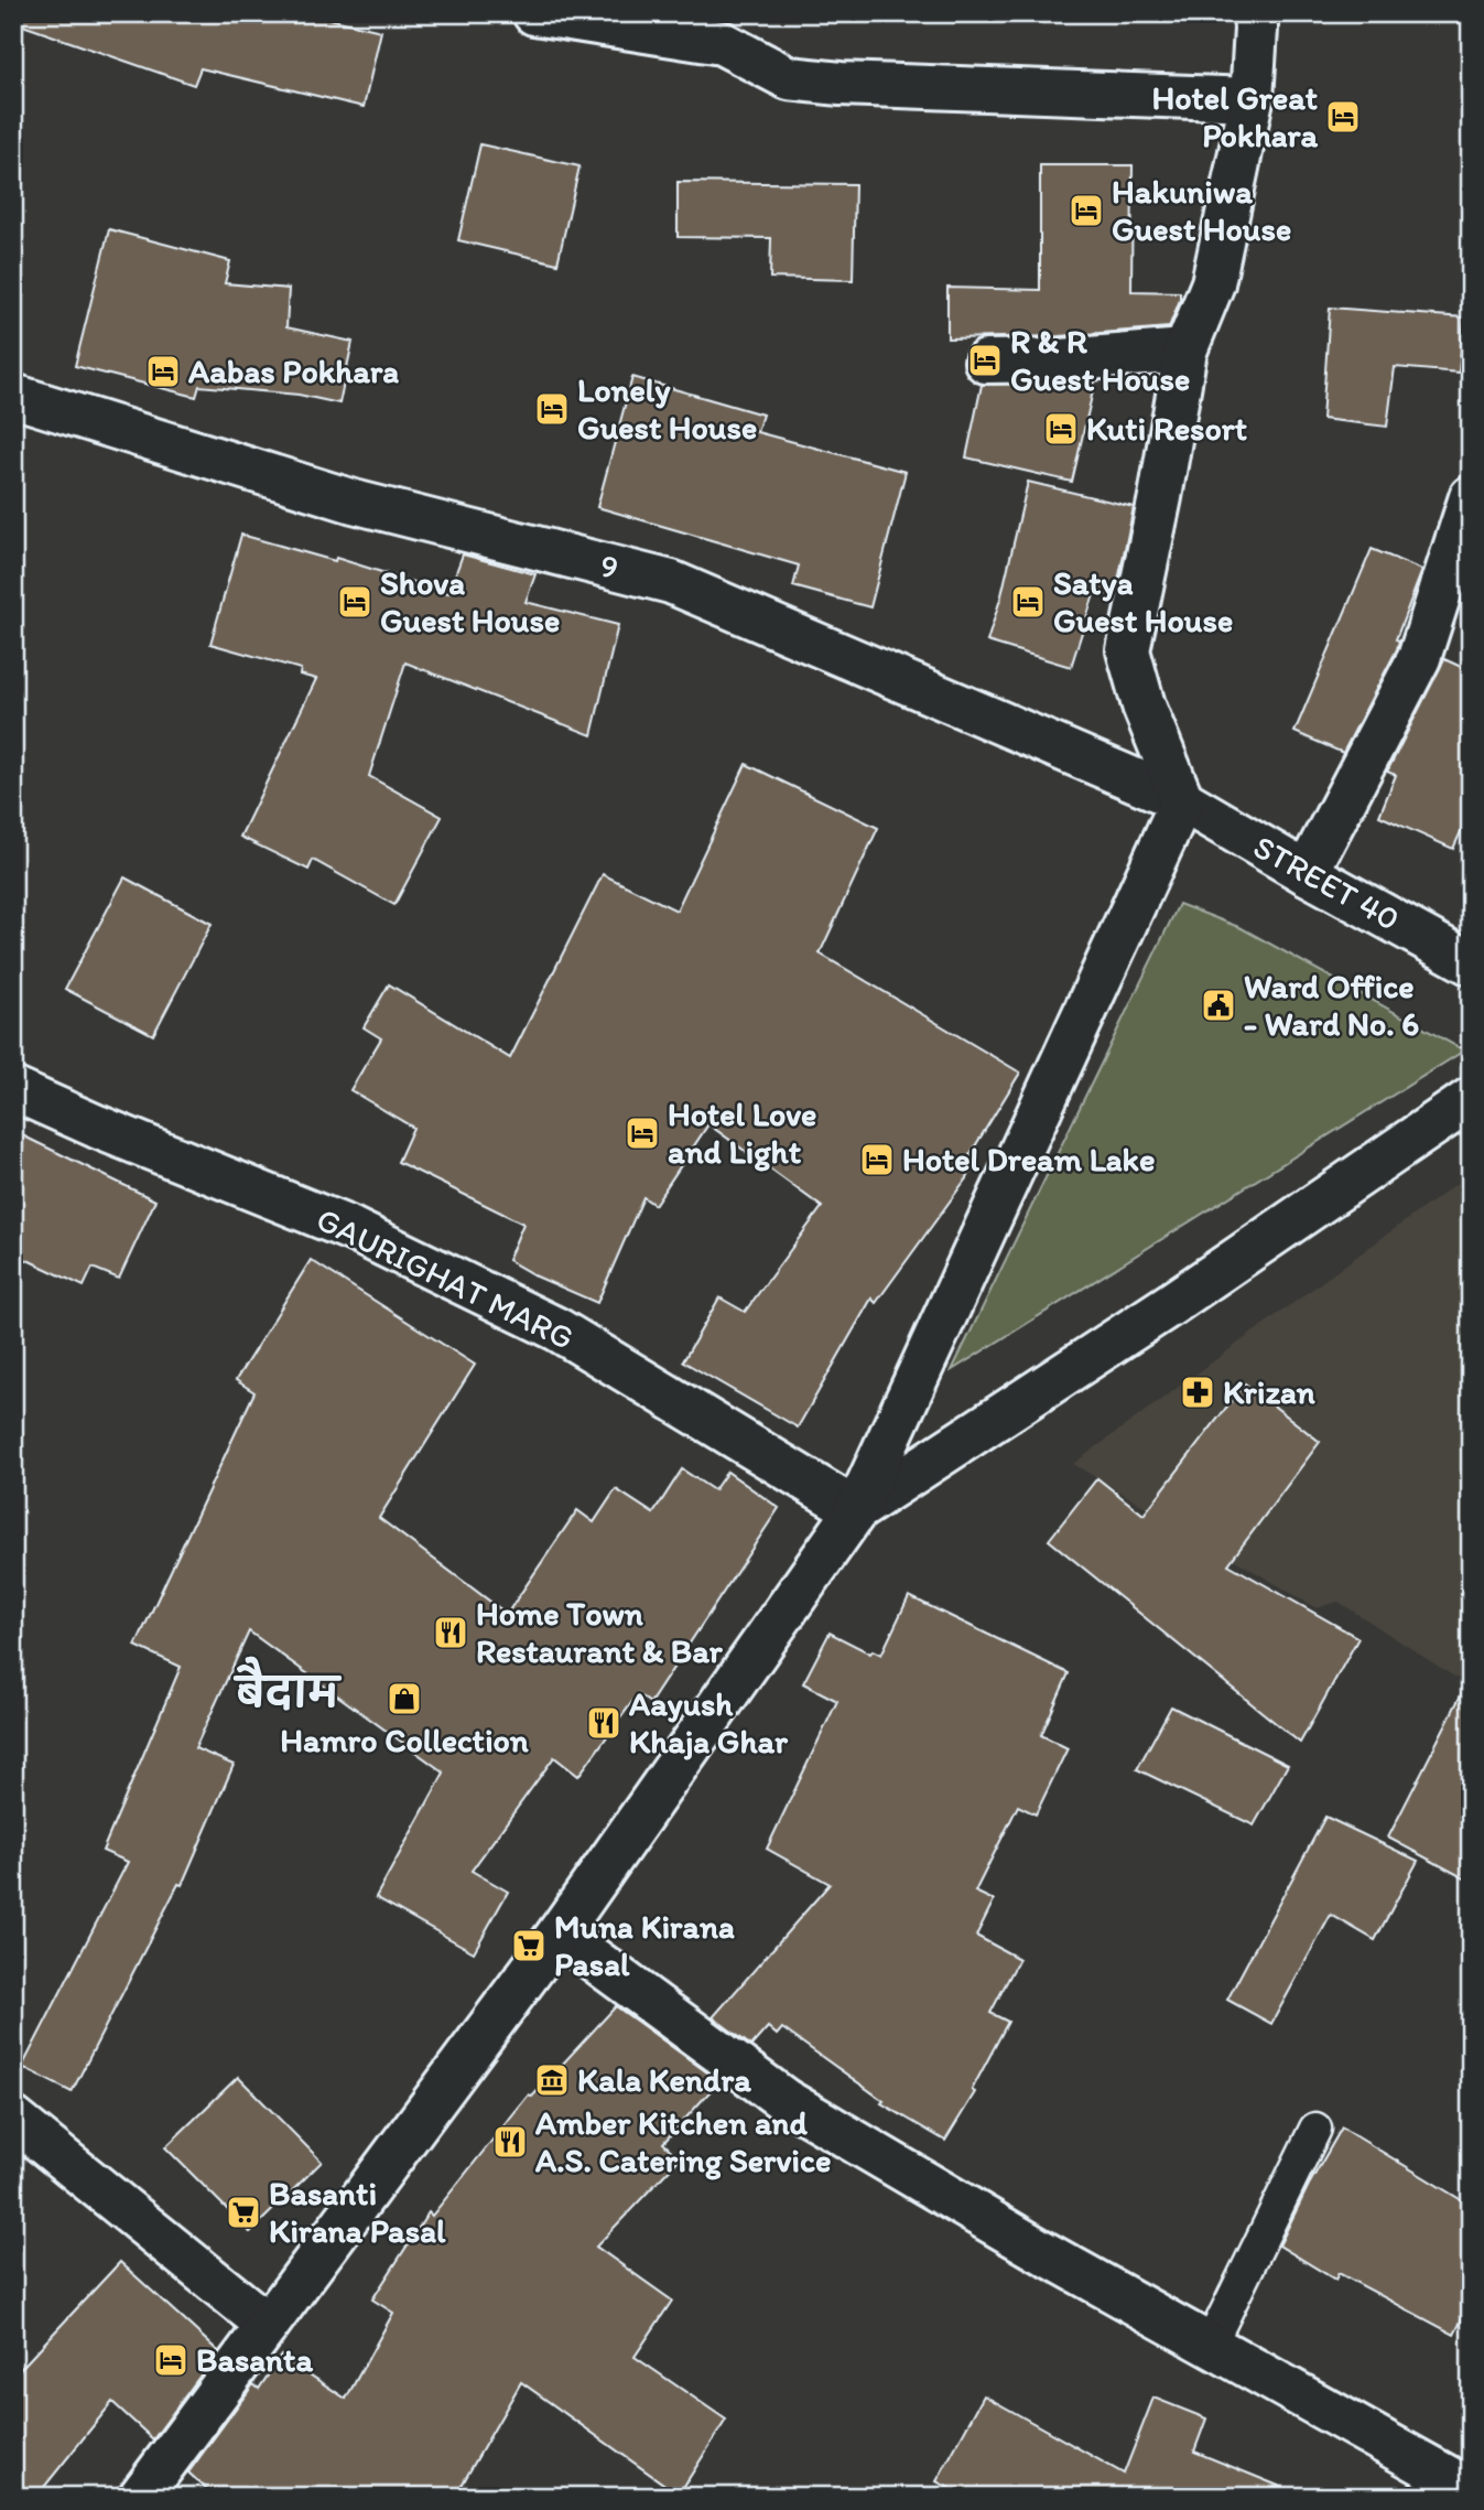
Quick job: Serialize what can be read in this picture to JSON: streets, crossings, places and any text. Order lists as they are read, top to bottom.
{
  "streets": {
    "street": ["9", "STREET 40", "GAURIGHAT MARG"]
  },
  "crossings": [
    ["9", "STREET 40"]
  ],
  "districts": ["बैदाम"],
  "places": {
    "hotel": [
      "Hotel Great Pokhara",
      "Hakuniwa Guest House",
      "R & R Guest House",
      "Aabas Pokhara",
      "Lonely Guest House",
      "Kuti Resort",
      "Shova Guest House",
      "Satya Guest House",
      "Hotel Love and Light",
      "Hotel Dream Lake",
      "Basanta"
    ],
    "public building": ["Ward Office - Ward No. 6"],
    "pharmacy": ["Krizan"],
    "restaurant": ["Home Town Restaurant & Bar", "Aayush Khaja Ghar", "Amber Kitchen and A.S. Catering Service"],
    "shop": ["Hamro Collection"],
    "supermarket": ["Muna Kirana Pasal", "Basanti Kirana Pasal"],
    "museum": ["Kala Kendra"]
  }
}
